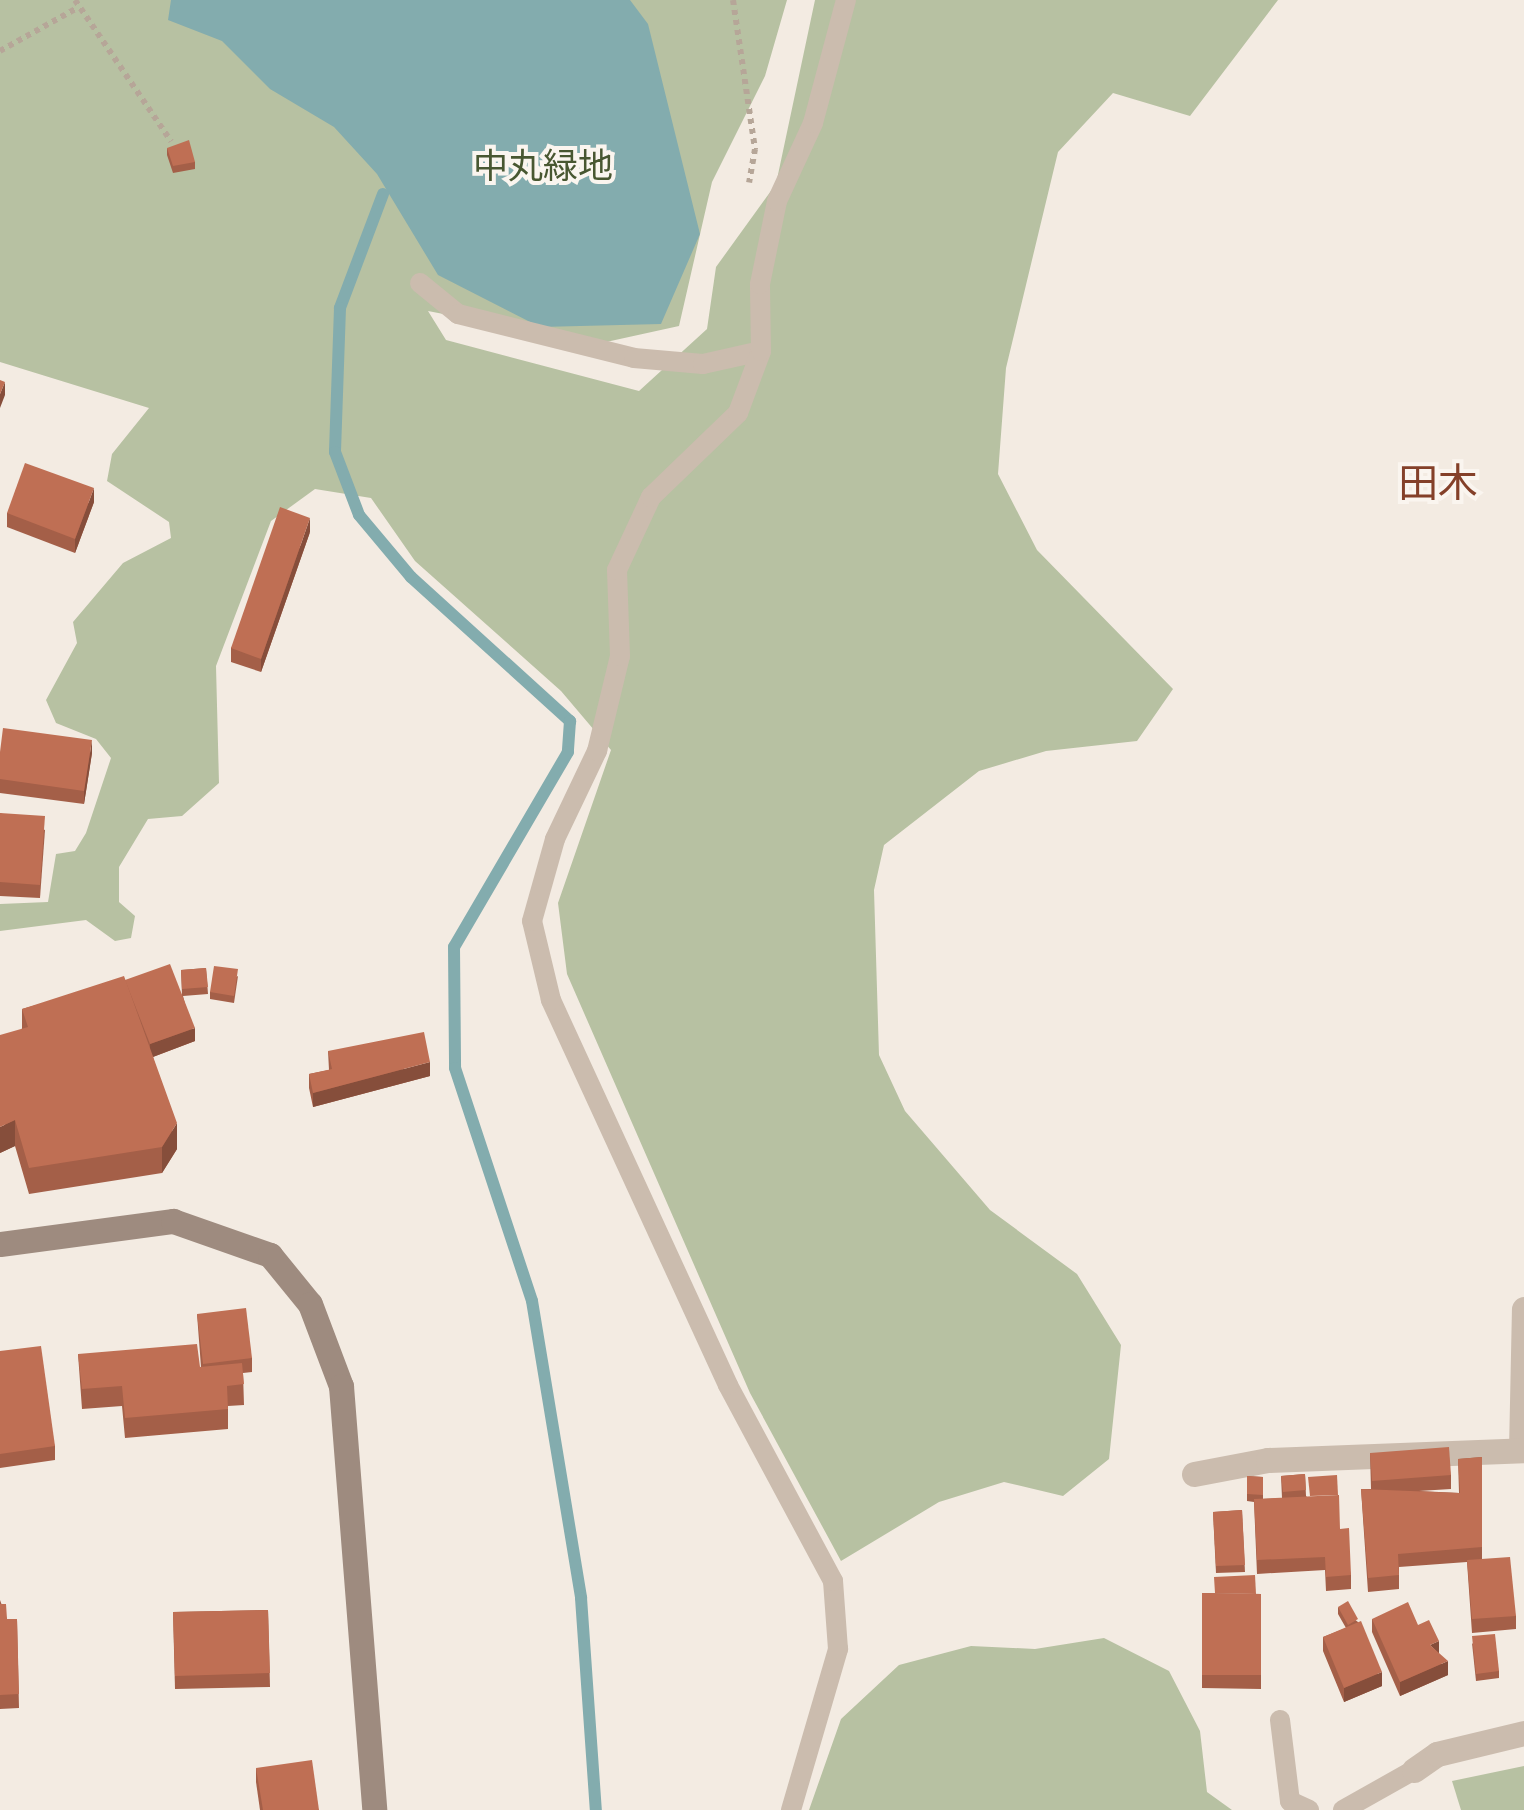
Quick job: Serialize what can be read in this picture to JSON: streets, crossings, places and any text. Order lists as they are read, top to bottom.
{
  "districts": ["田木"],
  "parks": ["中丸緑地"]
}
